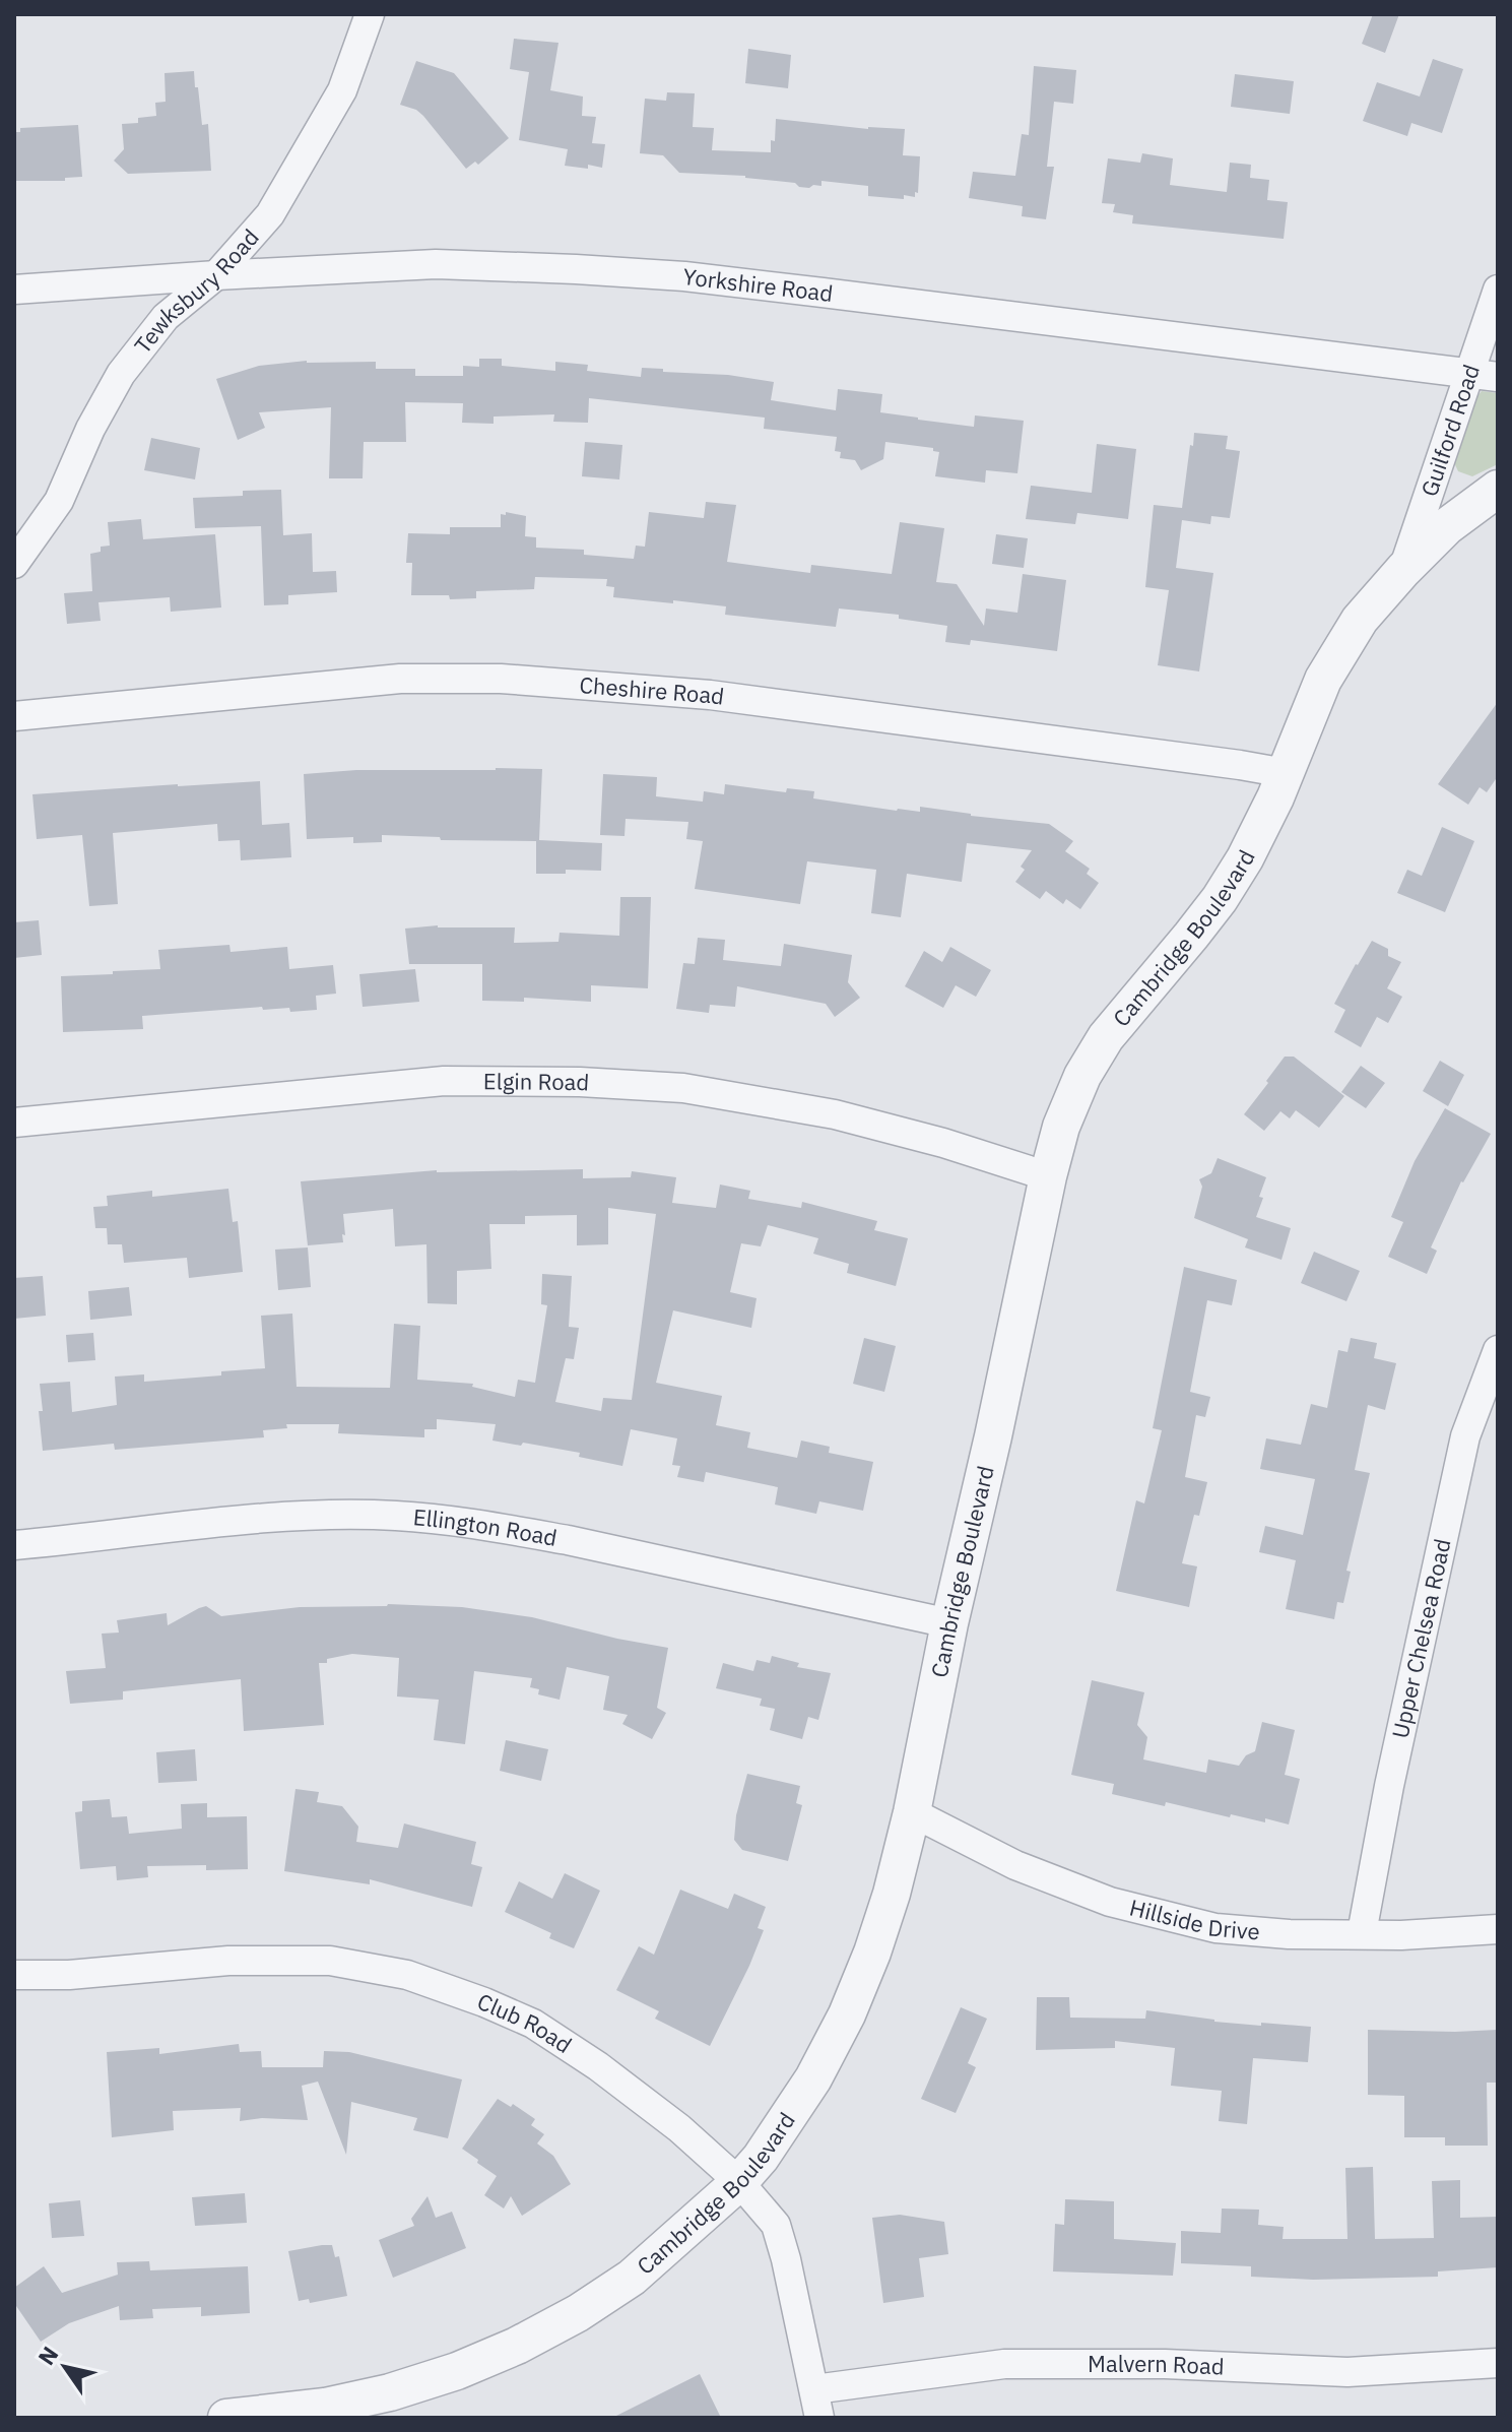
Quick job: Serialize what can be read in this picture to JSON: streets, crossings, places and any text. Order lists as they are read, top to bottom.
{
  "streets": {
    "street": [
      "Yorkshire Road",
      "Tewksbury Road",
      "Guilford Road",
      "Cheshire Road",
      "Cambridge Boulevard",
      "Elgin Road",
      "Ellington Road",
      "Upper Chelsea Road",
      "Hillside Drive",
      "Club Road",
      "Malvern Road"
    ]
  },
  "crossings": [
    ["Yorkshire Road", "Tewksbury Road"],
    ["Yorkshire Road", "Guilford Road"],
    ["Guilford Road", "Cambridge Boulevard"],
    ["Cheshire Road", "Cambridge Boulevard"],
    ["Cambridge Boulevard", "Elgin Road"],
    ["Cambridge Boulevard", "Ellington Road"],
    ["Cambridge Boulevard", "Hillside Drive"],
    ["Cambridge Boulevard", "Club Road"],
    ["Upper Chelsea Road", "Hillside Drive"],
    ["Club Road", "Malvern Road"]
  ],
  "north": "top left"
}
